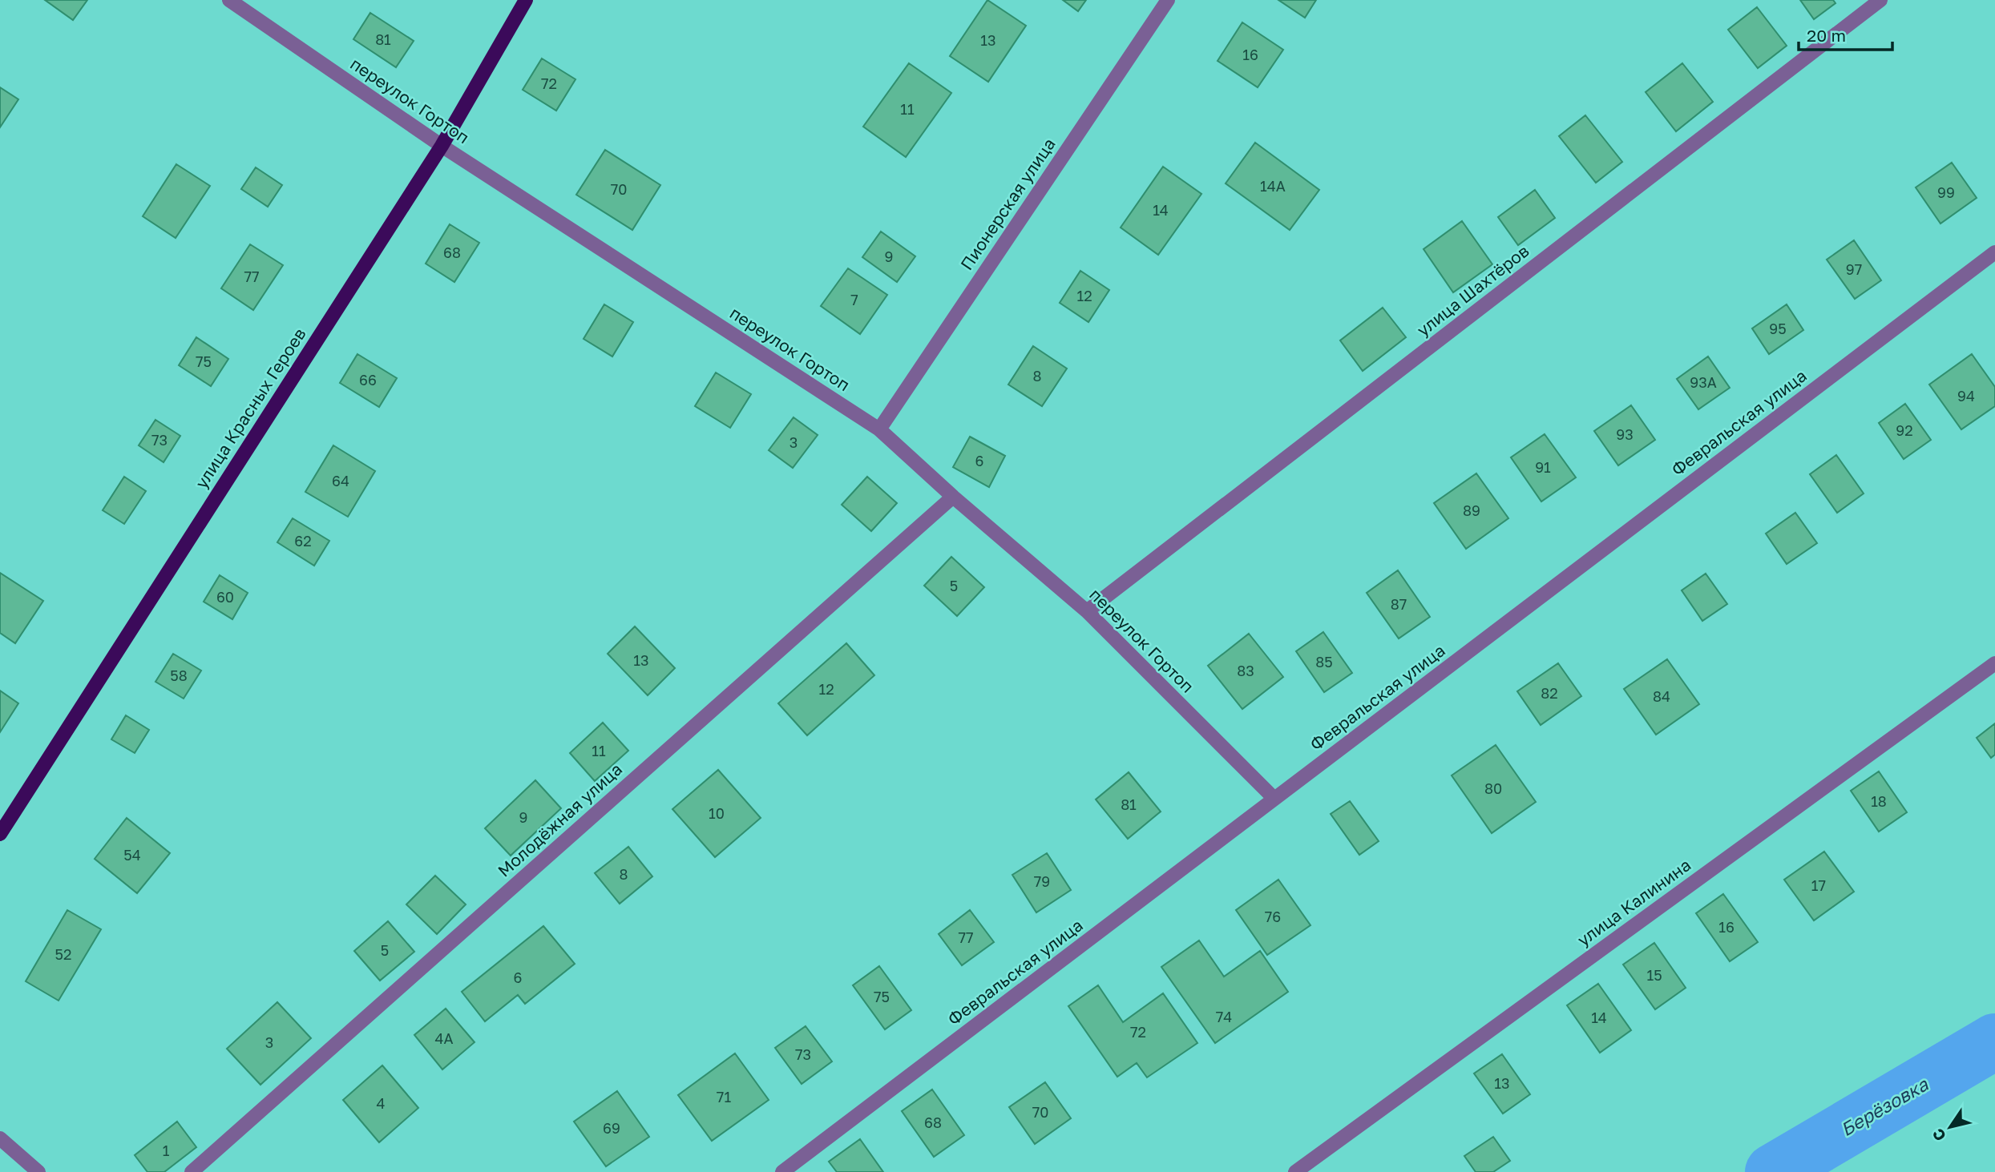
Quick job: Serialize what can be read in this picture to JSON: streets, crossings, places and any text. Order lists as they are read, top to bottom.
{
  "streets": {
    "main road": ["улица Красных Героев"],
    "street": [
      "переулок Гортоп",
      "Пионерская улица",
      "улица Шахтёров",
      "Февральская улица",
      "Молодёжная улица",
      "улица Калинина"
    ]
  },
  "crossings": [
    ["переулок Гортоп", "Пионерская улица"],
    ["переулок Гортоп", "улица Шахтёров"],
    ["переулок Гортоп", "улица Красных Героев"],
    ["переулок Гортоп", "Февральская улица"],
    ["переулок Гортоп", "Молодёжная улица"]
  ],
  "water": ["Берёзовка"],
  "house_numbers": [
    "81",
    "13",
    "16",
    "72",
    "11",
    "14А",
    "70",
    "99",
    "14",
    "68",
    "9",
    "97",
    "77",
    "12",
    "7",
    "95",
    "75",
    "8",
    "66",
    "93А",
    "94",
    "92",
    "93",
    "73",
    "3",
    "6",
    "91",
    "64",
    "89",
    "62",
    "5",
    "60",
    "87",
    "13",
    "85",
    "83",
    "58",
    "12",
    "82",
    "84",
    "11",
    "80",
    "18",
    "81",
    "10",
    "9",
    "54",
    "8",
    "79",
    "17",
    "76",
    "16",
    "77",
    "5",
    "52",
    "15",
    "6",
    "75",
    "74",
    "14",
    "72",
    "4А",
    "3",
    "73",
    "13",
    "71",
    "4",
    "70",
    "68",
    "69",
    "1"
  ],
  "scale_bar": "20 m",
  "north": "bottom left"
}
